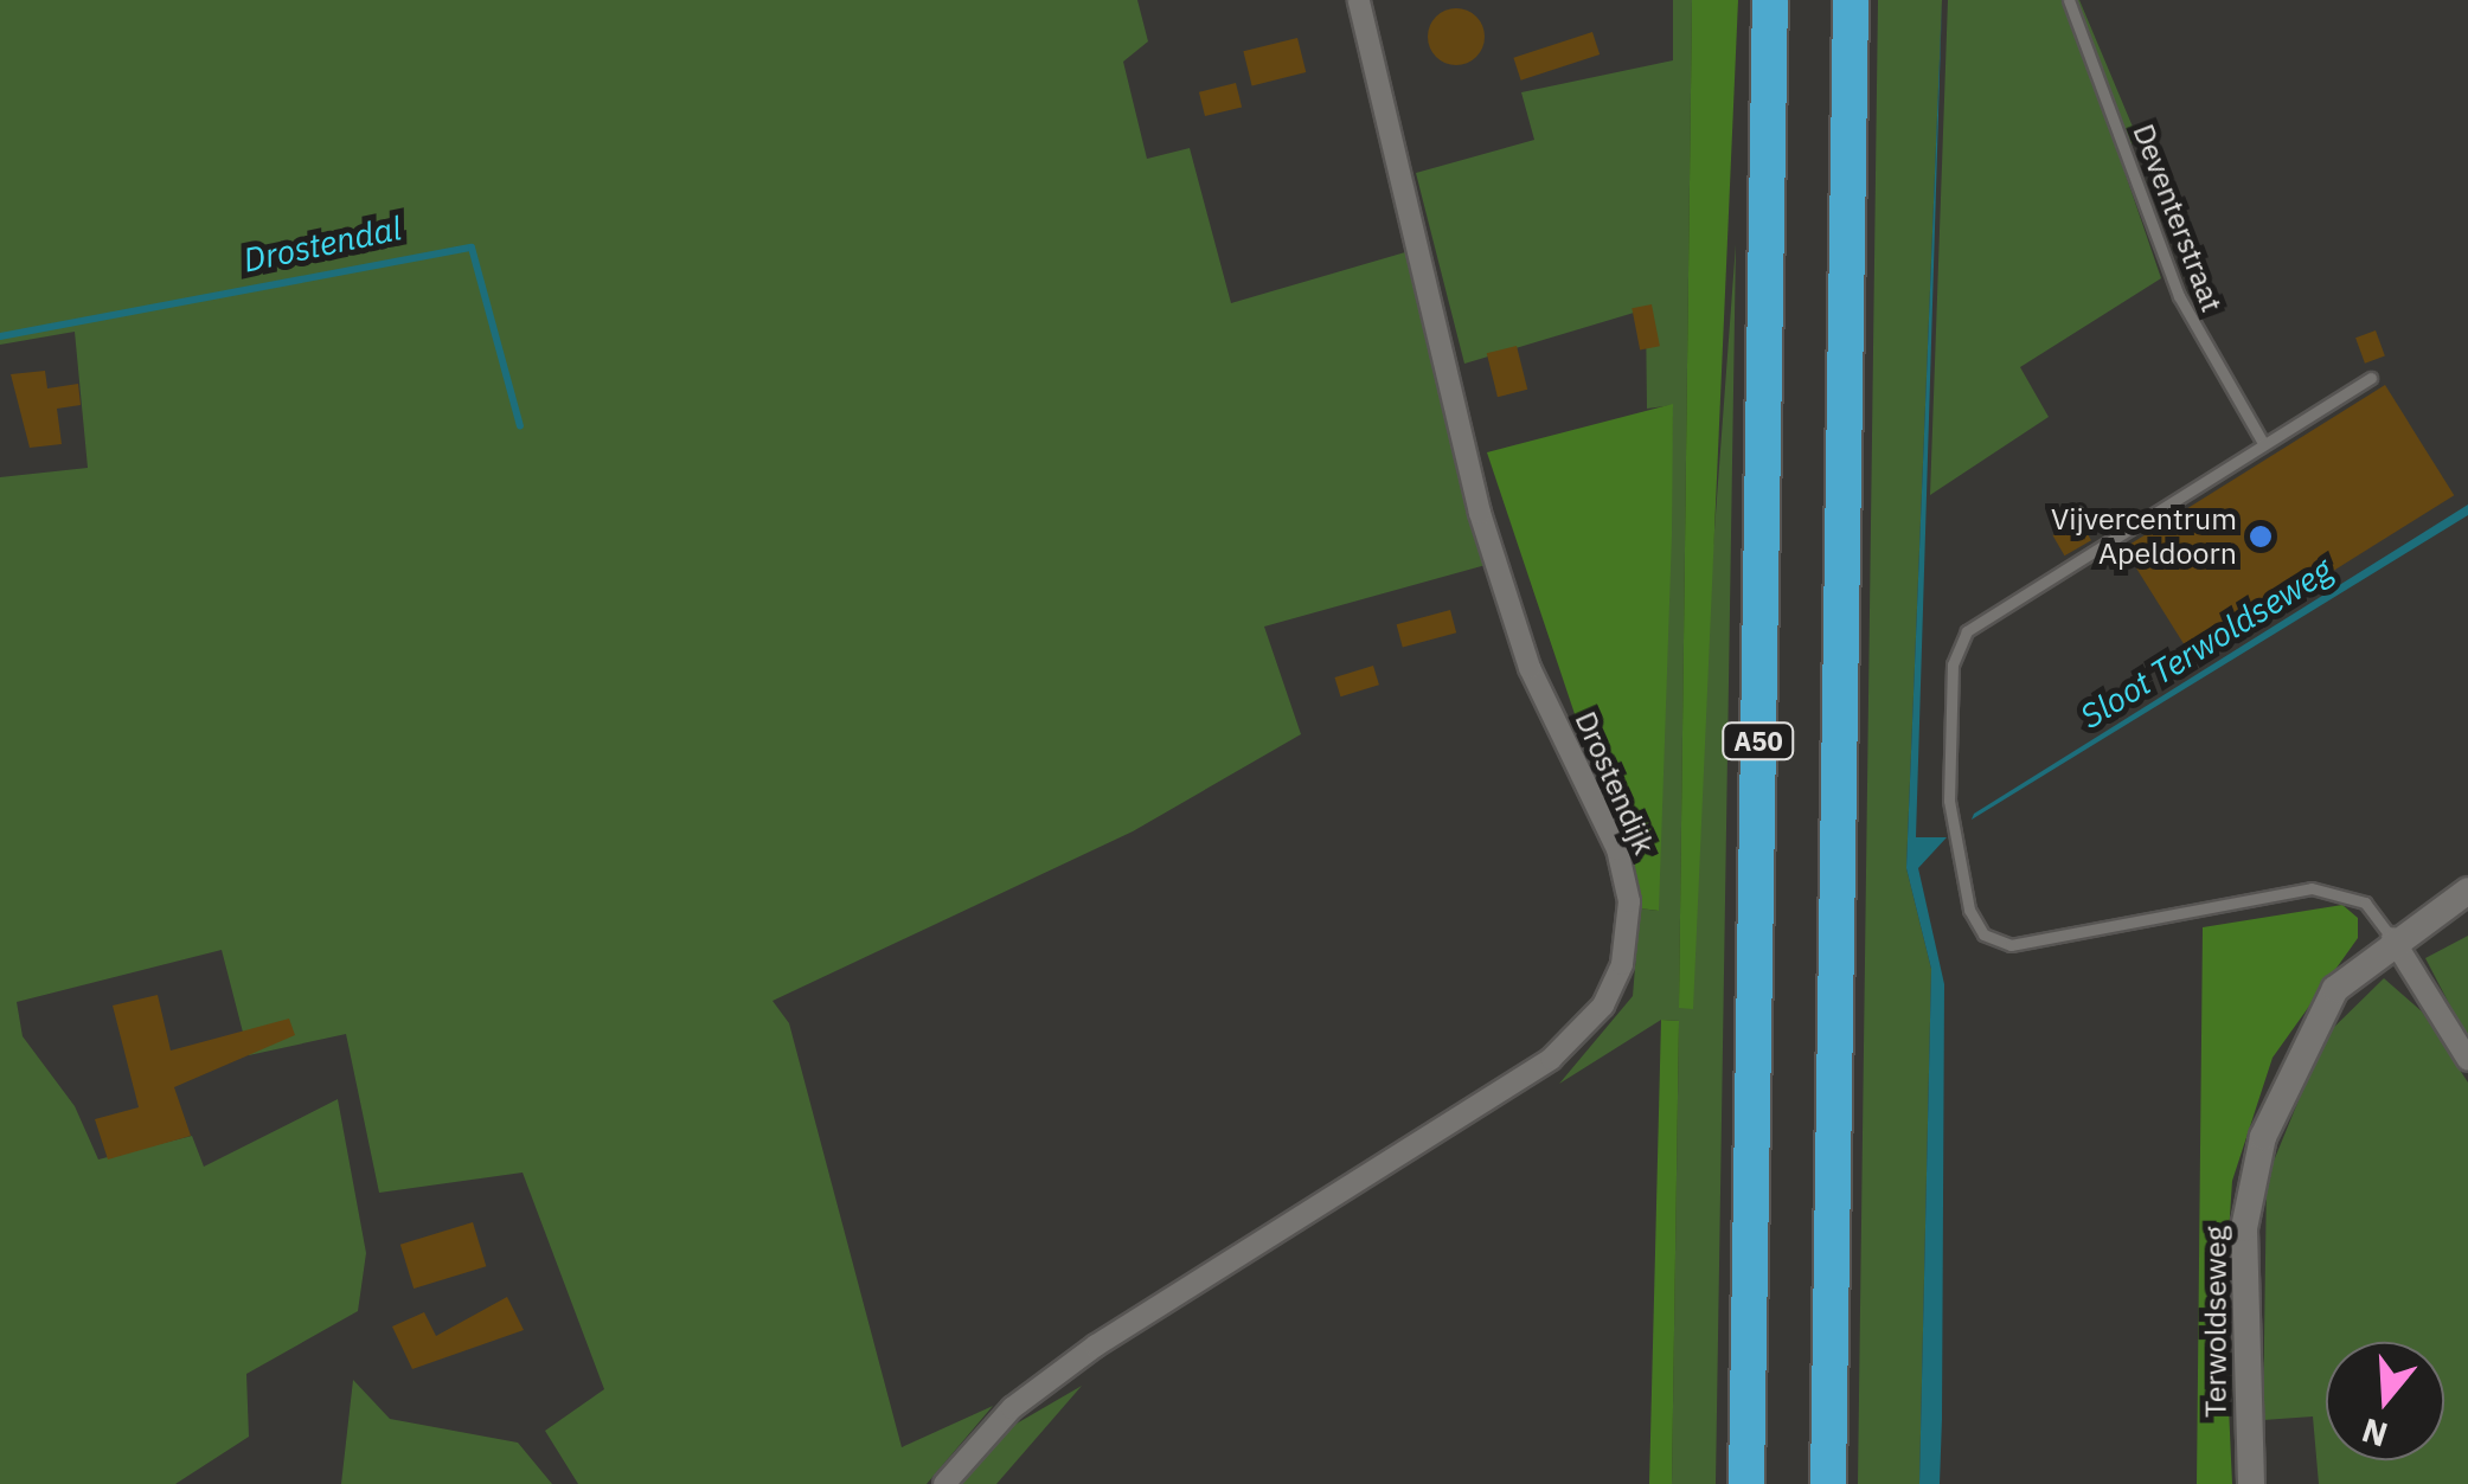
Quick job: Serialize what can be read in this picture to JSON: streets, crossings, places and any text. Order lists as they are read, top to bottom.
{
  "streets": {
    "highway": ["A50"],
    "street": ["Drostendijk", "Terwoldseweg"],
    "lane": ["Deventerstraat"]
  },
  "water": ["Drostendal", "Sloot Terwoldseweg"],
  "places": ["Vijvercentrum Apeldoorn"],
  "north": "bottom"
}
